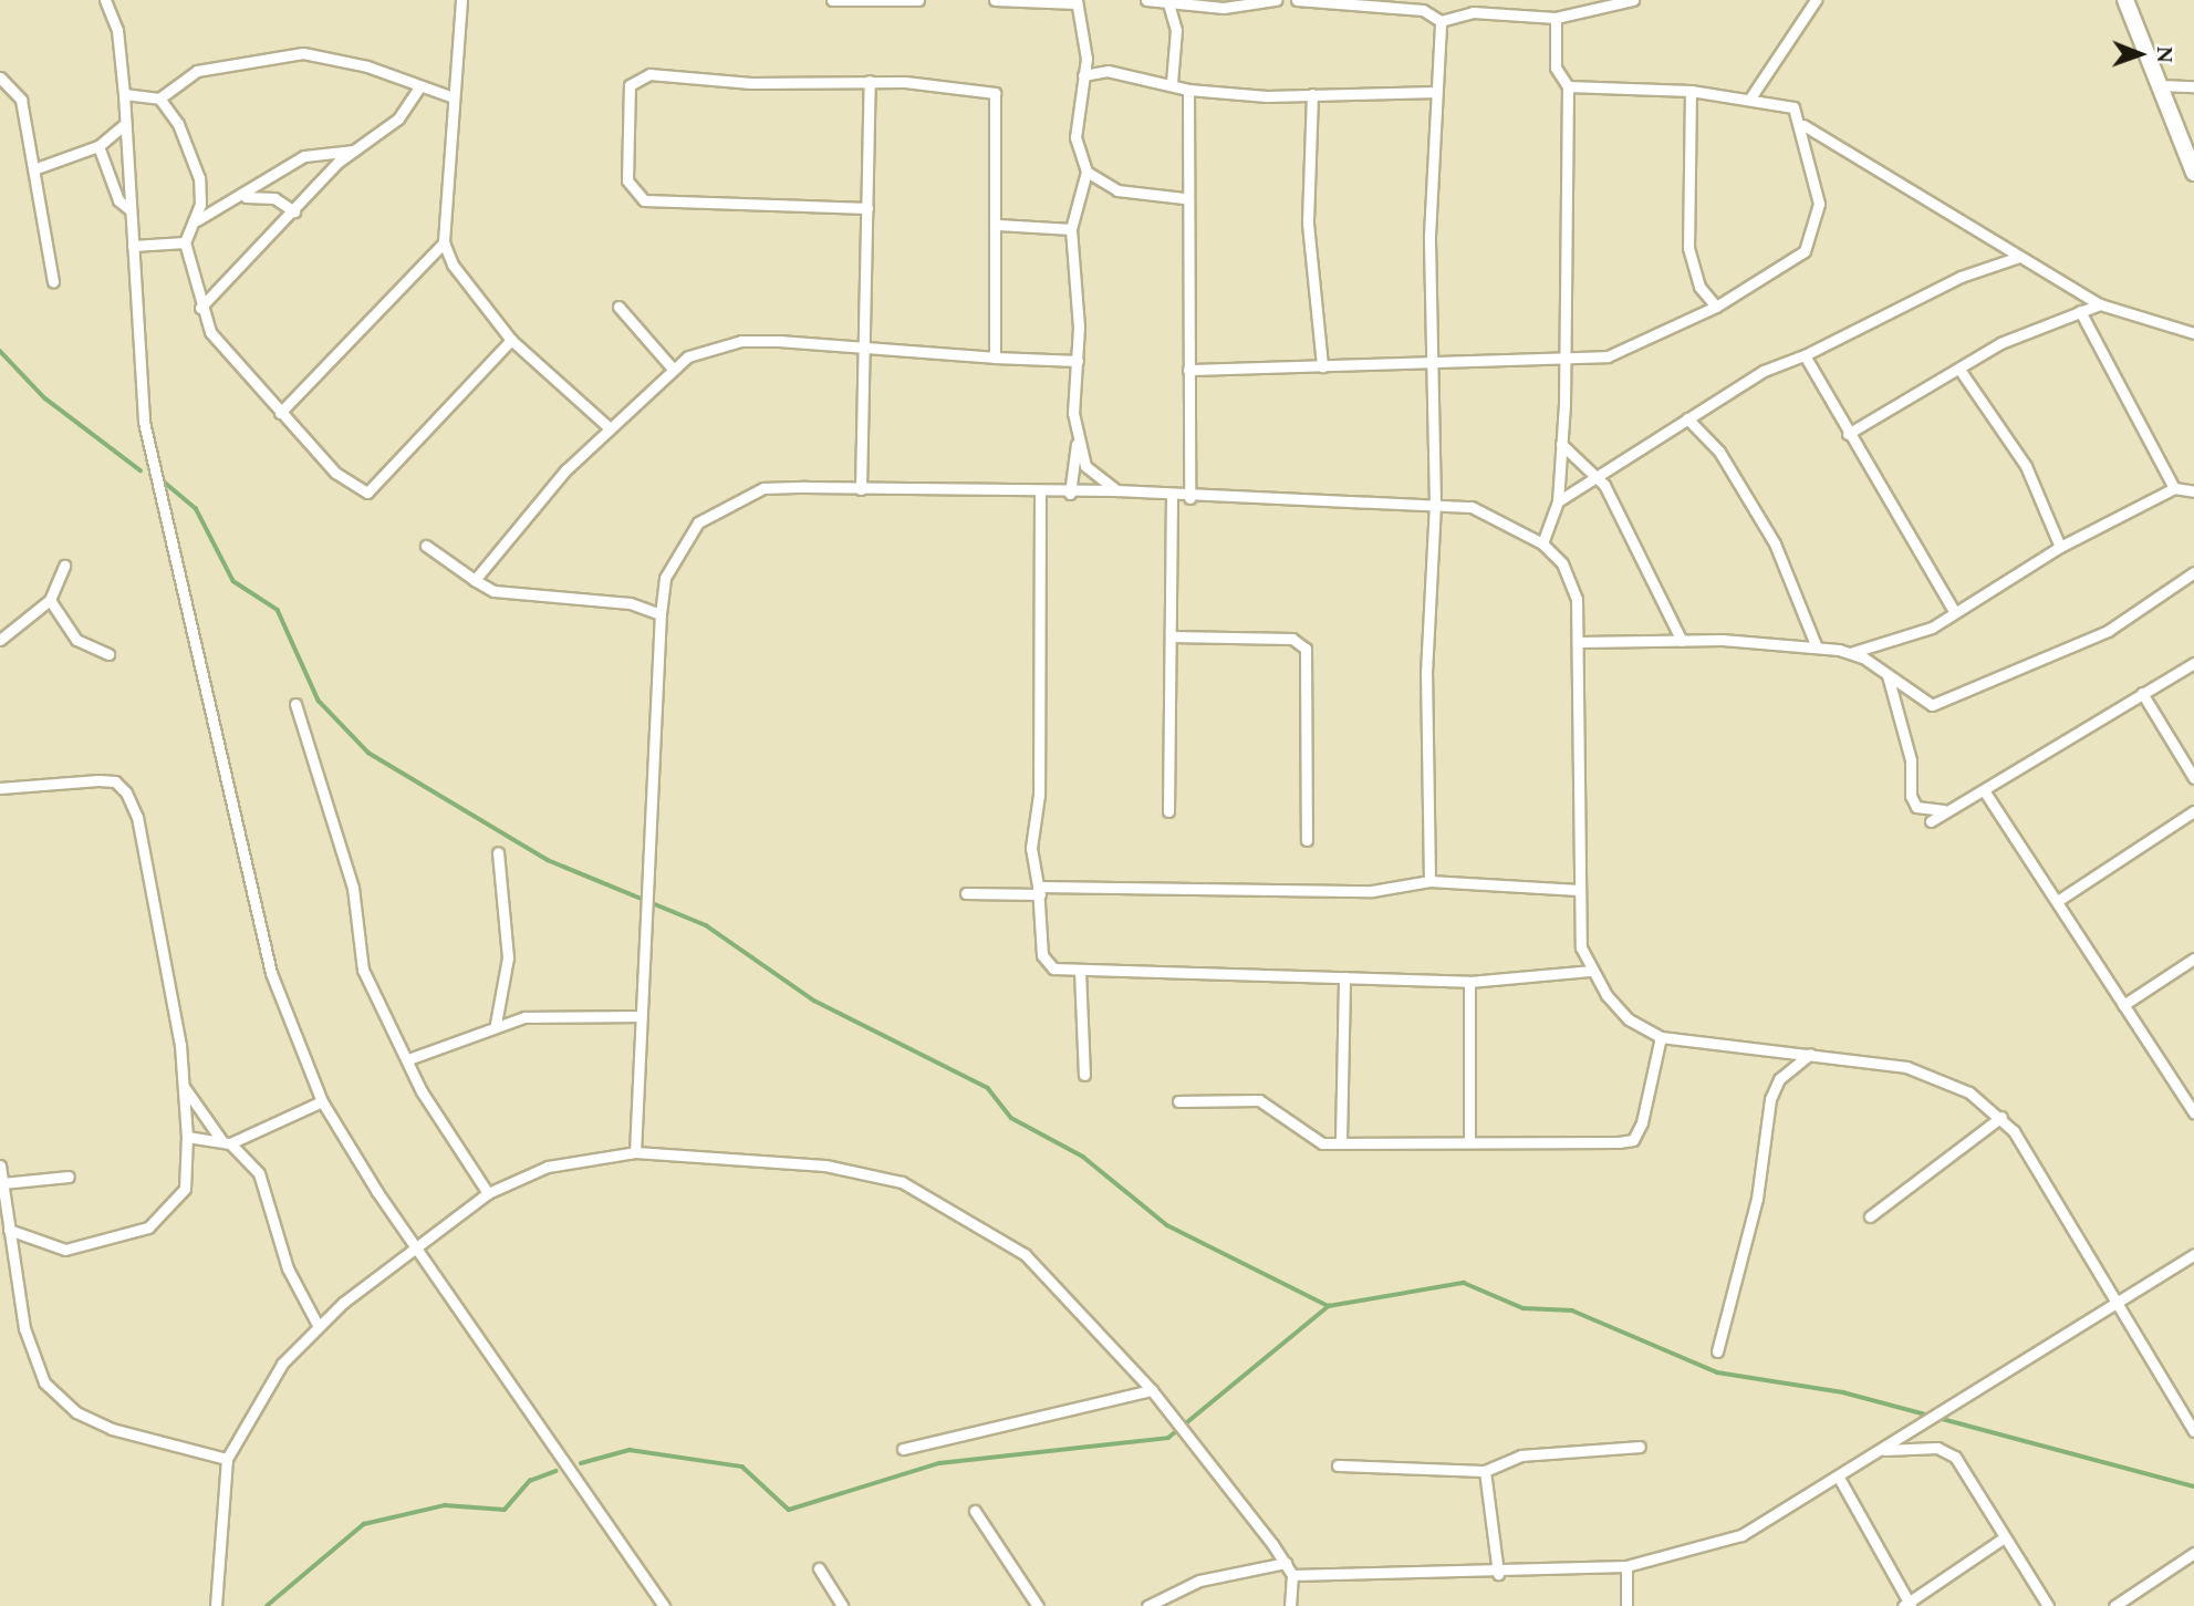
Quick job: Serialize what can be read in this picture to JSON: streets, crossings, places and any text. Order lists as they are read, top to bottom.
{
  "north": "right"
}
